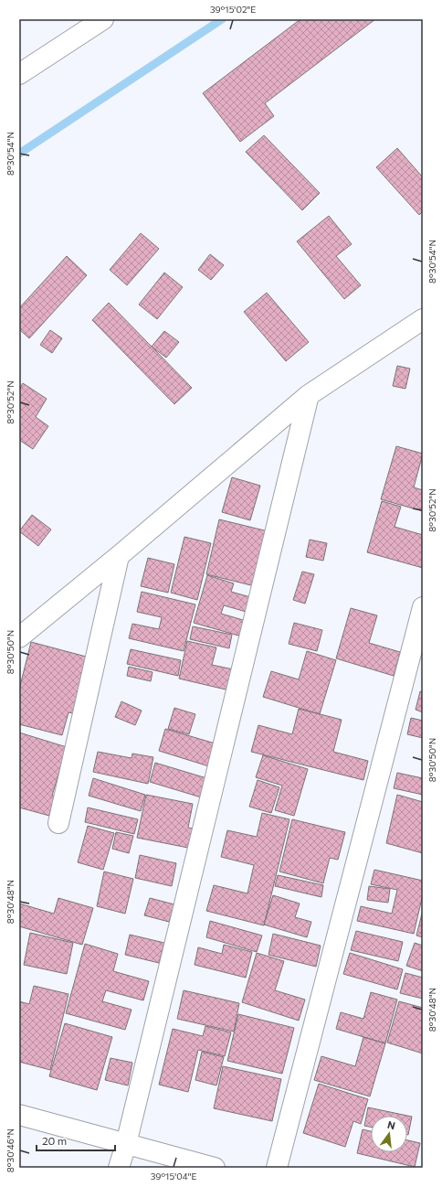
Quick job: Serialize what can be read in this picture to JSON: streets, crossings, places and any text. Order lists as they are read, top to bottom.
{
  "scale_bar": "20 m",
  "north": "top",
  "coordinates": [
    "39°15'02\"E",
    "8°30'54\"N",
    "8°30'52\"N",
    "8°30'50\"N",
    "8°30'48\"N",
    "8°30'46\"N",
    "39°15'04\"E"
  ]
}
